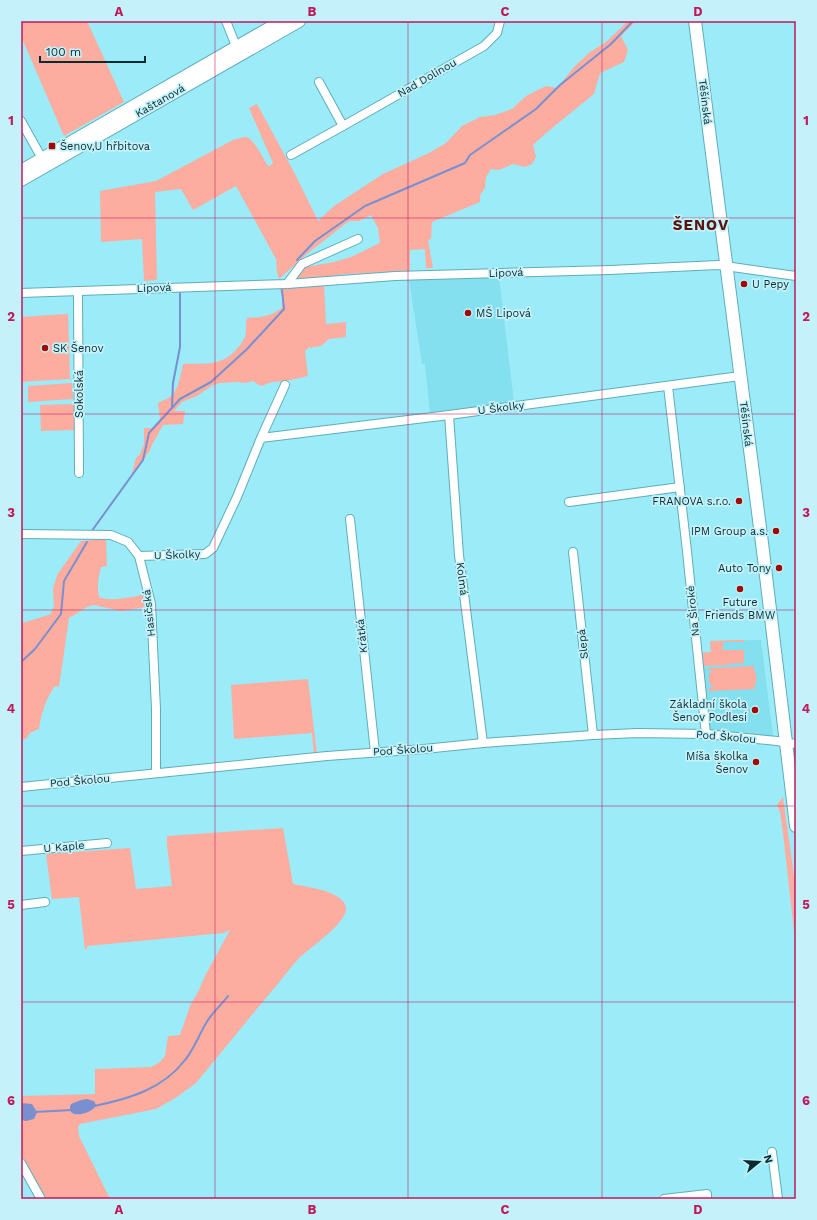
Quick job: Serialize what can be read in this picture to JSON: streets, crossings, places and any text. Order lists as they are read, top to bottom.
{
  "streets": {
    "main road": ["Kaštanová", "Těšínská"],
    "street": [
      "Nad Dolinou",
      "Lipová",
      "Sokolská",
      "U Školky",
      "Kolmá",
      "Na Široké",
      "Hasičská",
      "Krátká",
      "Slepá",
      "Pod Školou",
      "U Kaple"
    ]
  },
  "crossings": [
    ["Těšínská", "Lipová"],
    ["Těšínská", "U Školky"],
    ["Těšínská", "Pod Školou"],
    ["Lipová", "Sokolská"],
    ["U Školky", "Kolmá"],
    ["U Školky", "Na Široké"],
    ["U Školky", "Hasičská"],
    ["Kolmá", "Pod Školou"],
    ["Na Široké", "Pod Školou"],
    ["Hasičská", "Pod Školou"],
    ["Krátká", "Pod Školou"],
    ["Slepá", "Pod Školou"]
  ],
  "districts": ["ŠENOV"],
  "places": {
    "transit": ["Šenov,U hřbitova"],
    "other": [
      "U Pepy",
      "MŠ Lipová",
      "SK Šenov",
      "FRANOVA s.r.o.",
      "IPM Group a.s.",
      "Auto Tony",
      "Future Friends BMW",
      "Základní škola Šenov Podlesí",
      "Míša školka Šenov"
    ]
  },
  "scale_bar": "100 m",
  "north": "right",
  "grid": {
    "columns": [
      "A",
      "B",
      "C",
      "D"
    ],
    "rows": [
      "1",
      "2",
      "3",
      "4",
      "5",
      "6"
    ]
  }
}
